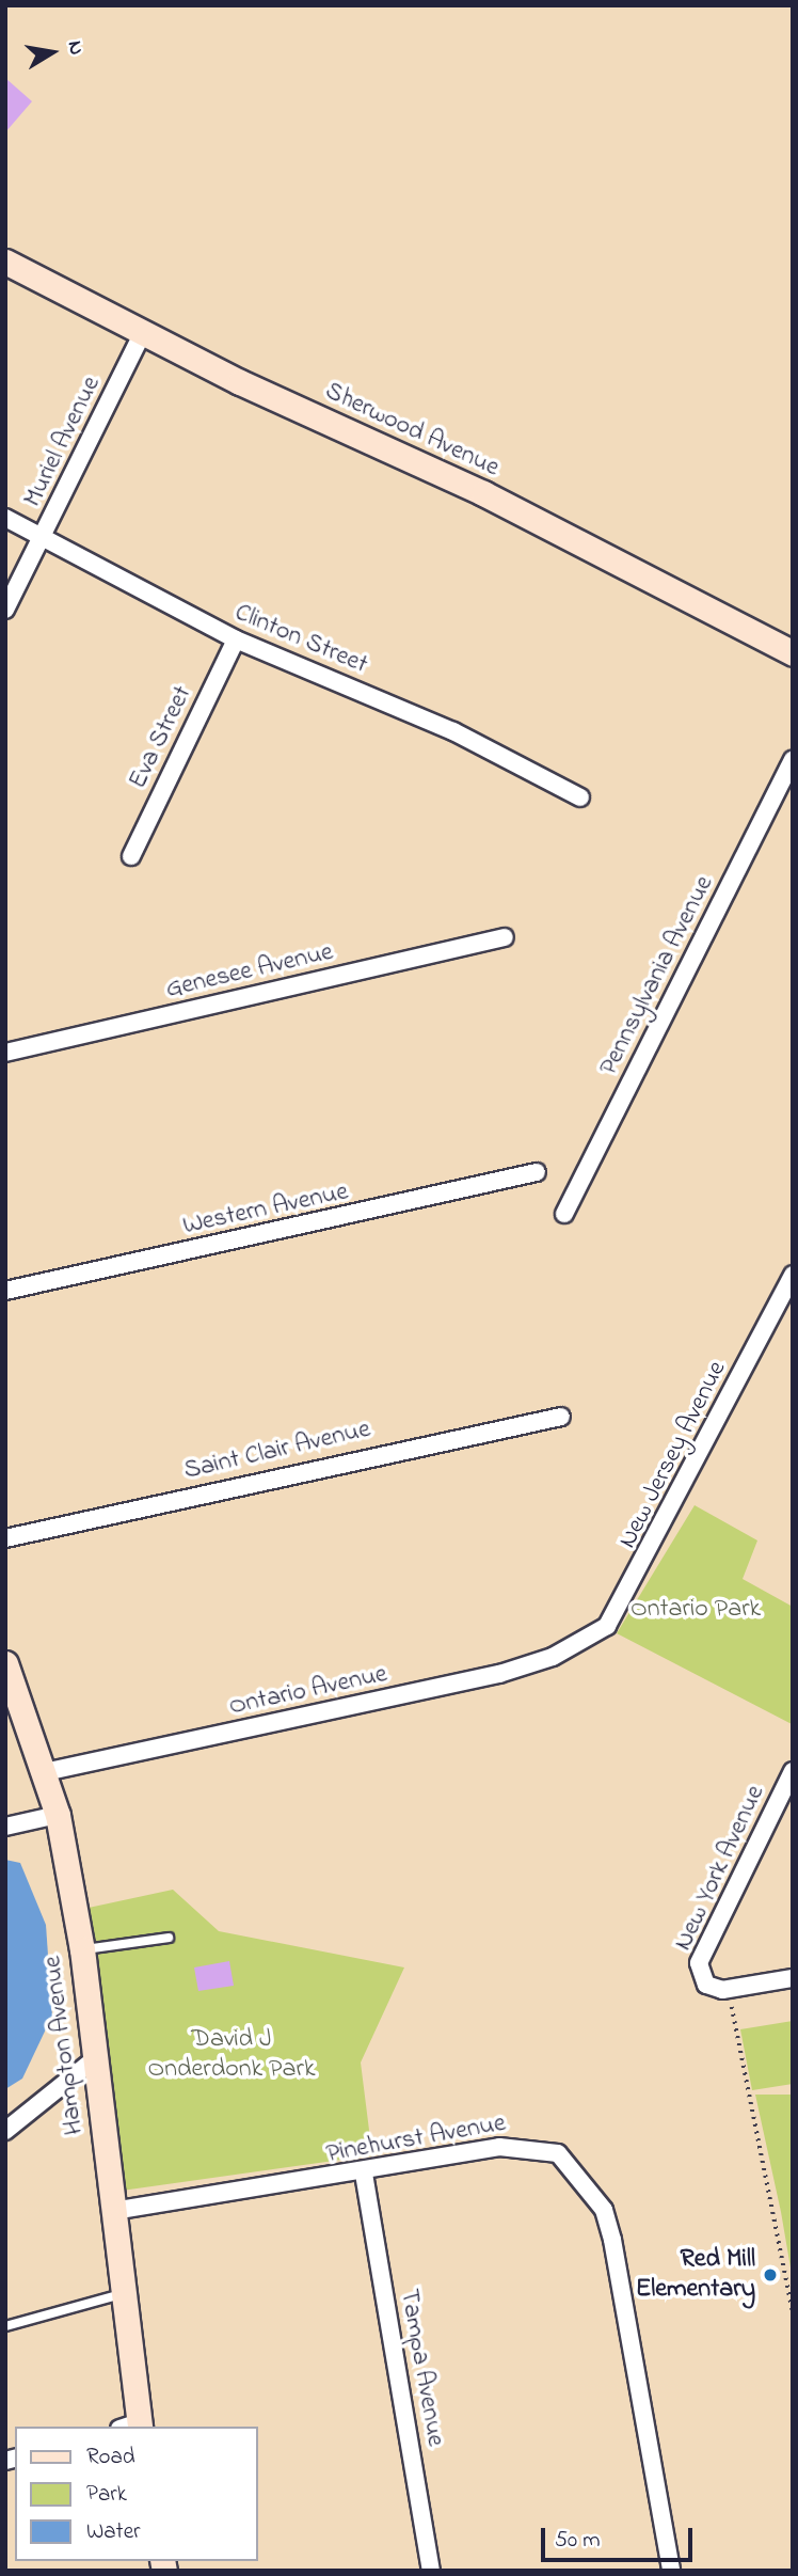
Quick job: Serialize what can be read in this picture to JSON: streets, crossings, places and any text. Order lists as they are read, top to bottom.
{
  "streets": {
    "street": [
      "Sherwood Avenue",
      "Muriel Avenue",
      "Clinton Street",
      "Eva Street",
      "Genesee Avenue",
      "Pennsylvania Avenue",
      "Western Avenue",
      "Saint Clair Avenue",
      "New Jersey Avenue",
      "Ontario Avenue",
      "New York Avenue",
      "Hampton Avenue",
      "Pinehurst Avenue",
      "Tampa Avenue"
    ]
  },
  "crossings": [
    ["Sherwood Avenue", "Muriel Avenue"],
    ["Muriel Avenue", "Clinton Street"],
    ["Clinton Street", "Eva Street"],
    ["New Jersey Avenue", "Ontario Avenue"],
    ["Ontario Avenue", "Hampton Avenue"],
    ["Hampton Avenue", "Pinehurst Avenue"],
    ["Pinehurst Avenue", "Tampa Avenue"]
  ],
  "parks": ["Ontario Park", "David J Onderdonk Park"],
  "places": ["Red Mill Elementary"],
  "legend": ["Road", "Park", "Water"],
  "scale_bar": "50 m",
  "north": "right"
}
